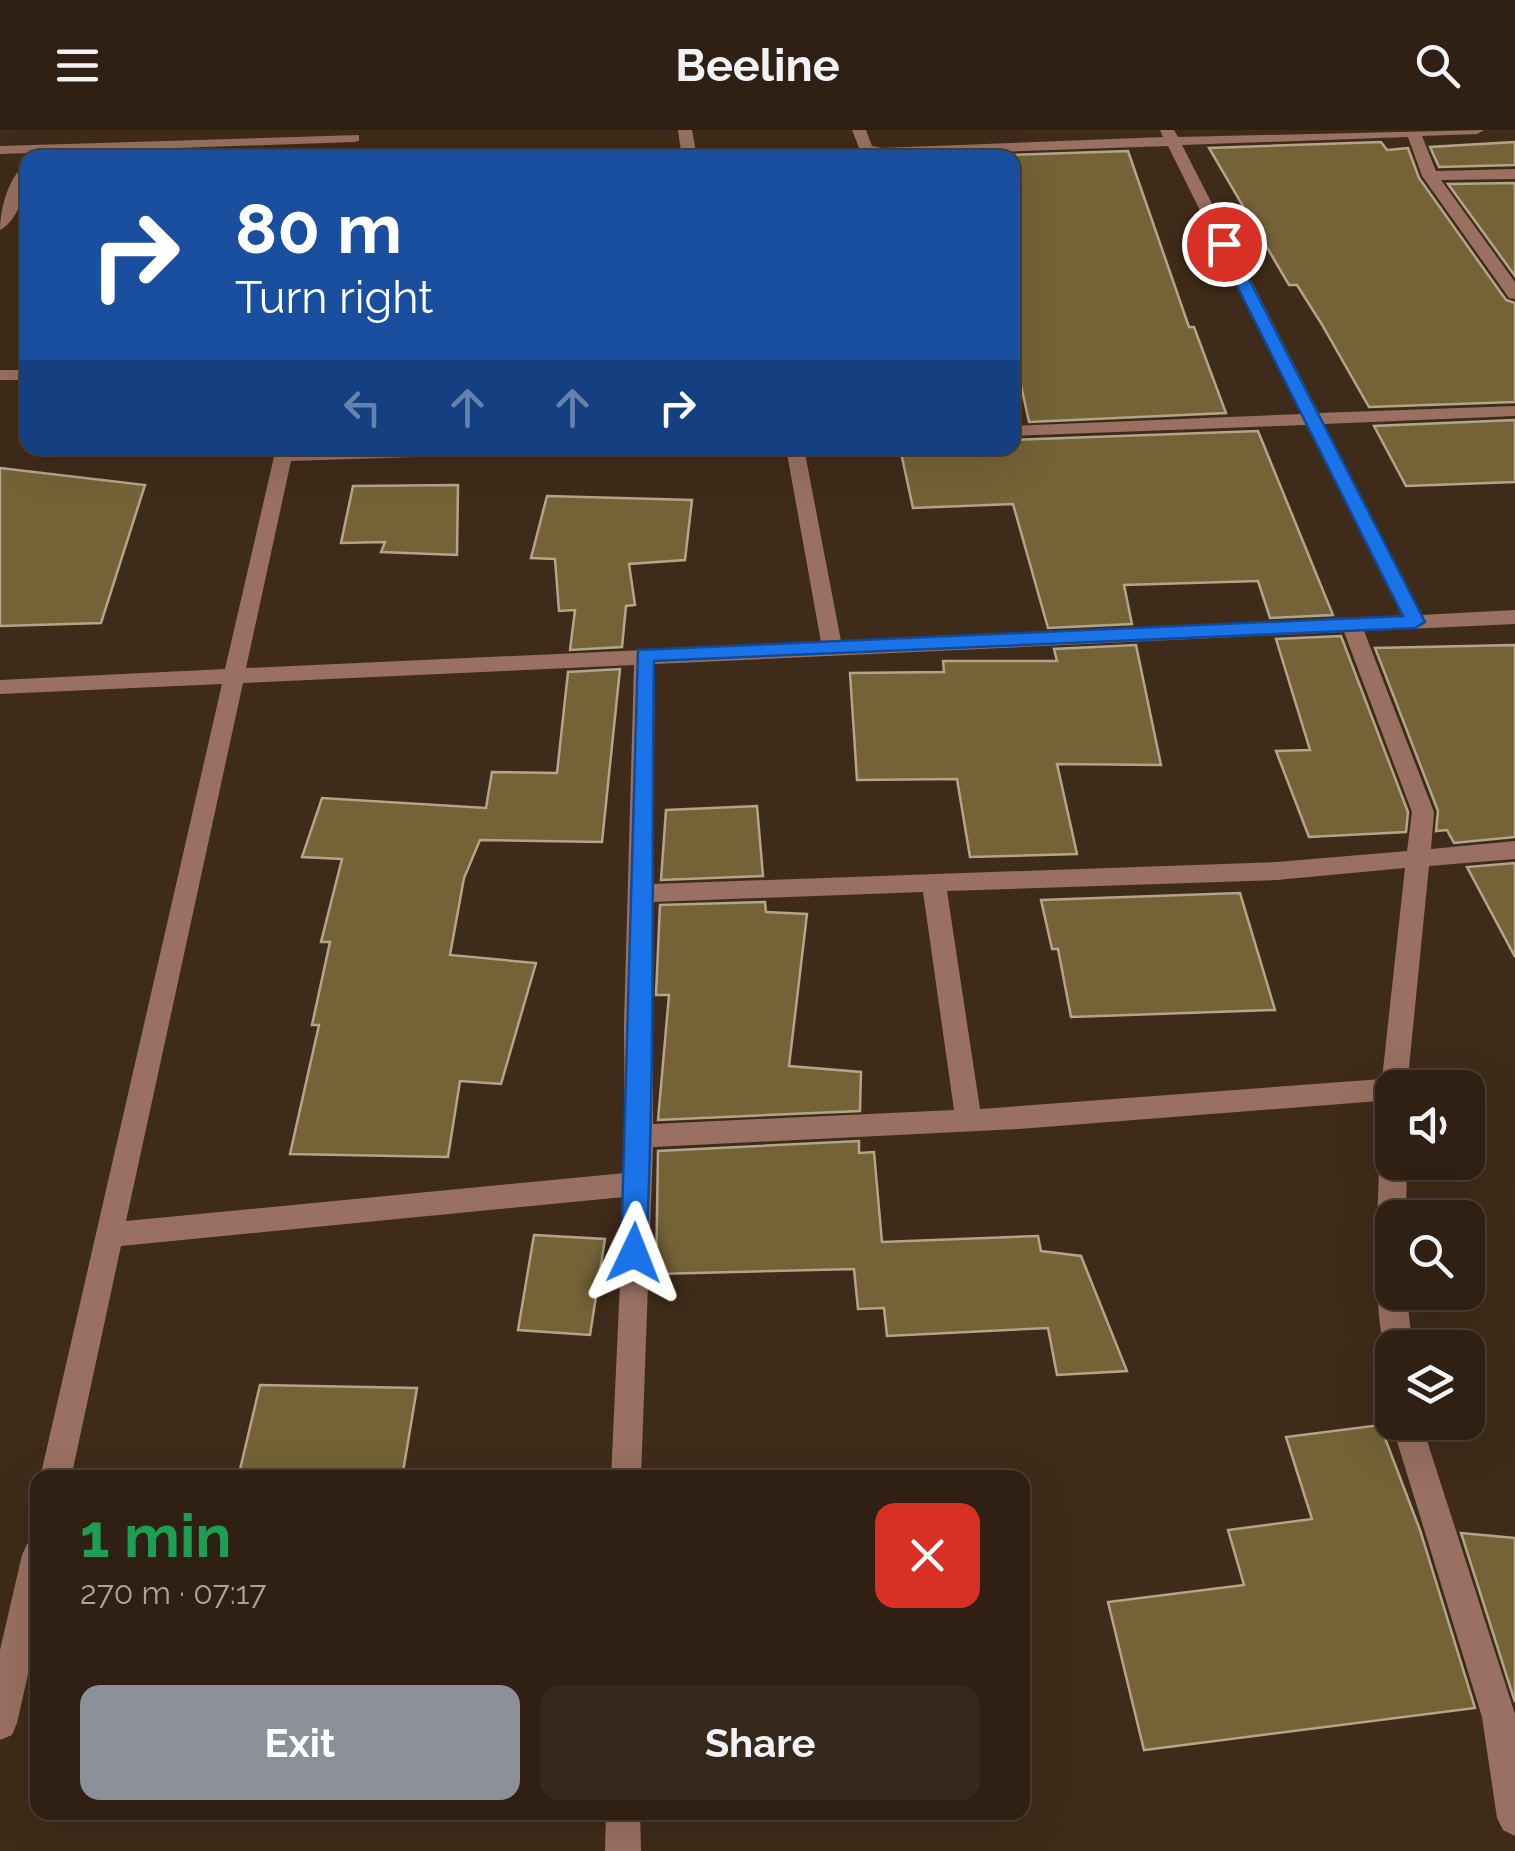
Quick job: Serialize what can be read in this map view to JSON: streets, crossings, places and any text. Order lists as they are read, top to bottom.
{
  "page": {
    "header": "Beeline",
    "turn": ["80 m", "Turn right"],
    "heading": ["1 min", "270 m · 07:17"],
    "buttons": ["Exit", "Share"]
  }
}
